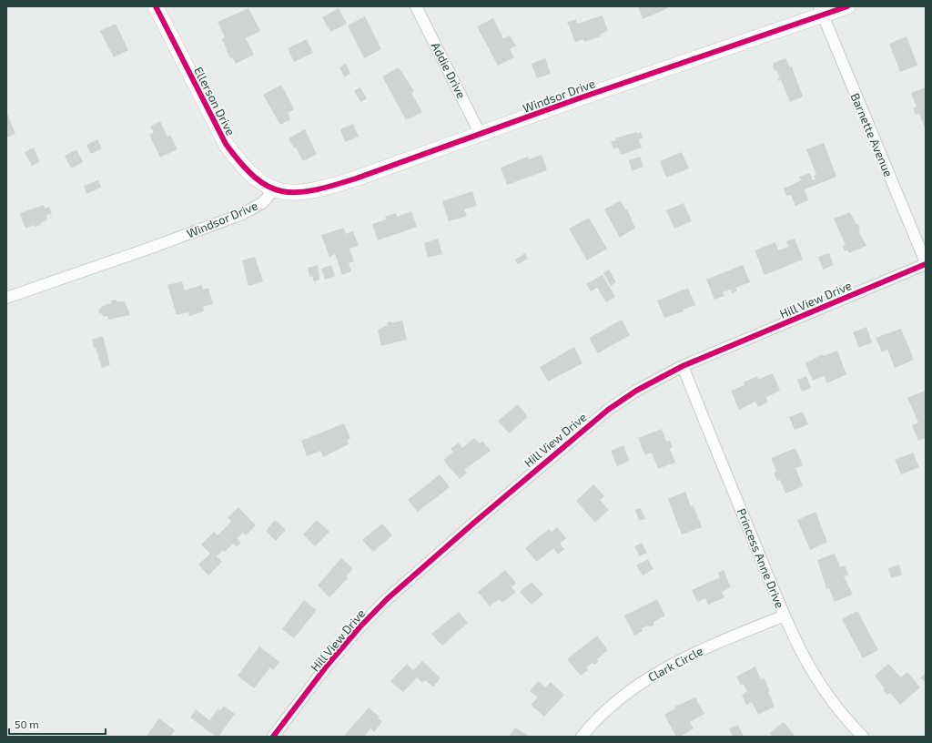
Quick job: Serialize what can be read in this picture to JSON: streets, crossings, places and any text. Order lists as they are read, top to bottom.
{
  "streets": {
    "street": [
      "Addie Drive",
      "Windsor Drive",
      "Ellerson Drive",
      "Barnette Avenue",
      "Hill View Drive",
      "Princess Anne Drive",
      "Clark Circle"
    ]
  },
  "crossings": [
    ["Addie Drive", "Windsor Drive"],
    ["Windsor Drive", "Ellerson Drive"],
    ["Windsor Drive", "Barnette Avenue"],
    ["Barnette Avenue", "Hill View Drive"],
    ["Hill View Drive", "Princess Anne Drive"],
    ["Princess Anne Drive", "Clark Circle"]
  ],
  "scale_bar": "50 m"
}
